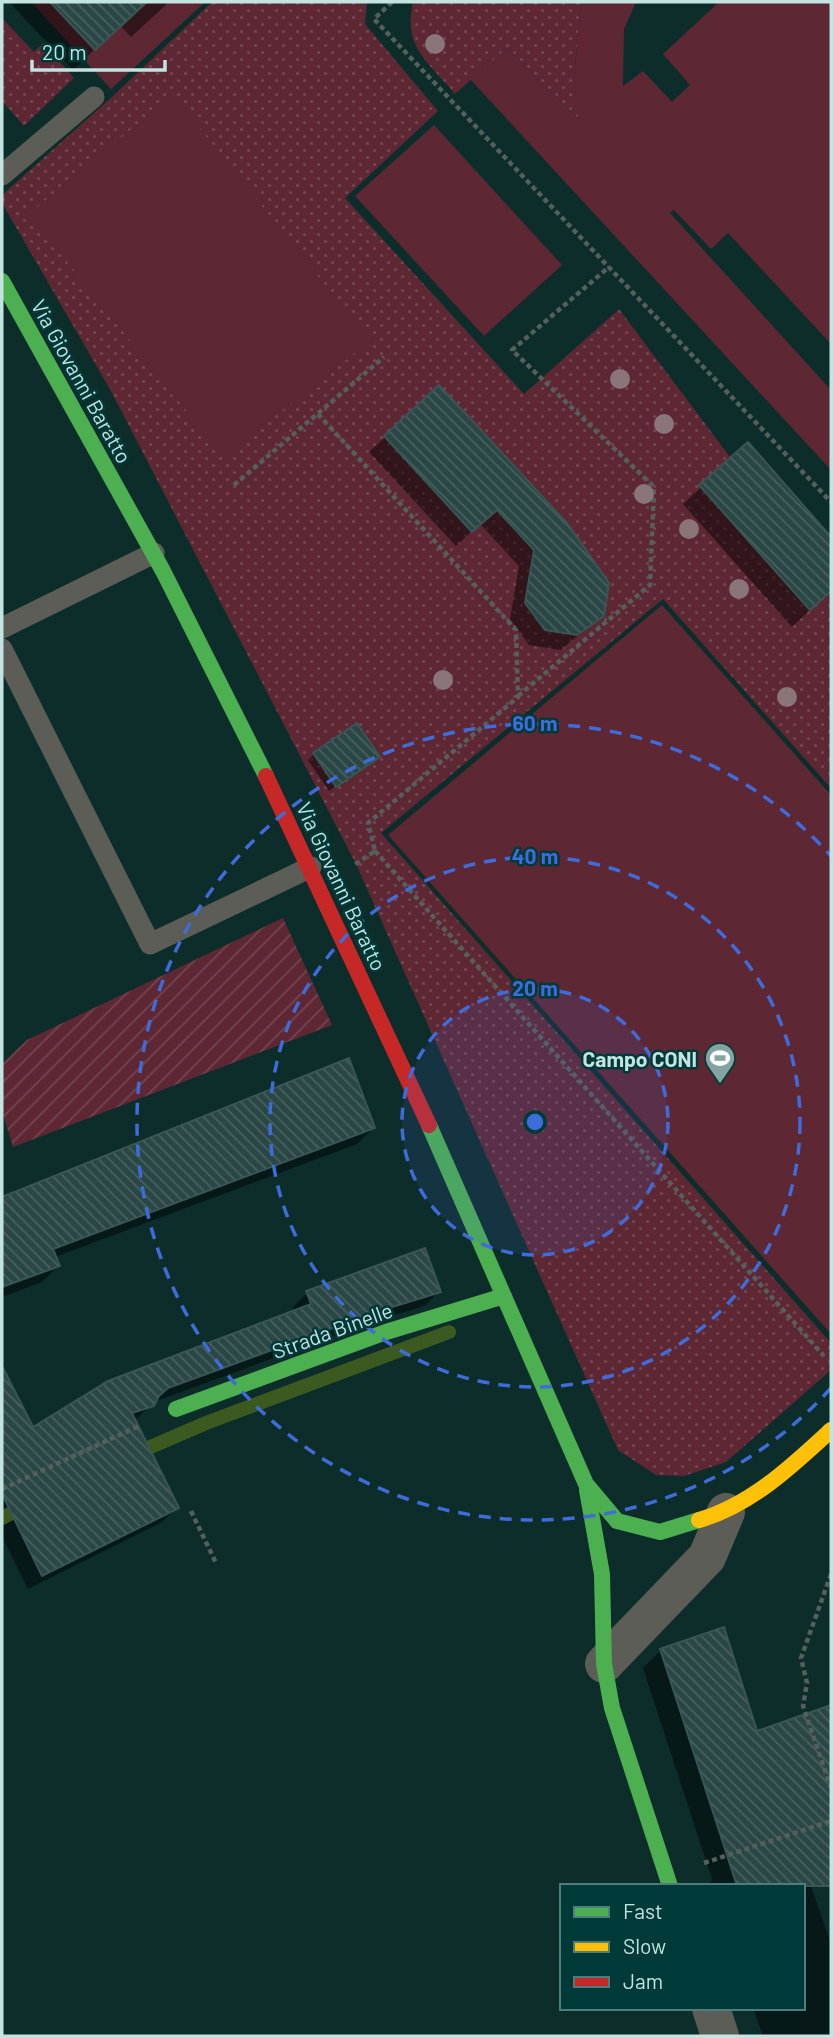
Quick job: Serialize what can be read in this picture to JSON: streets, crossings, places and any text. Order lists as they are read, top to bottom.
{
  "streets": {
    "street": ["Via Giovanni Baratto", "Strada Binelle"]
  },
  "crossings": [
    ["Via Giovanni Baratto", "Strada Binelle"]
  ],
  "places": {
    "sports": ["Campo CONI"]
  },
  "legend": ["Fast", "Slow", "Jam"],
  "scale_bar": "20 m",
  "rings": ["60 m", "40 m", "20 m"]
}
